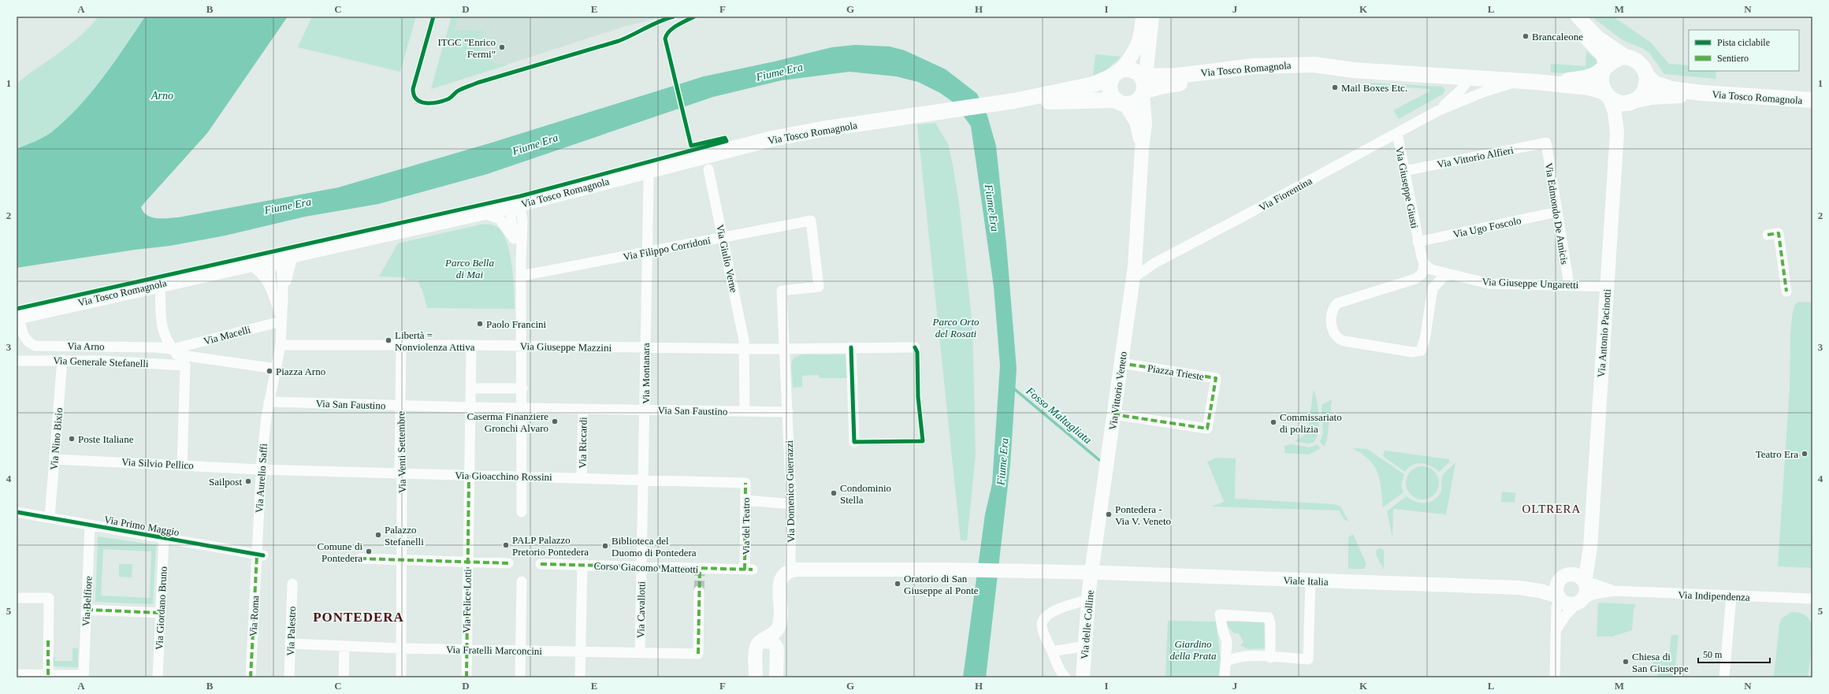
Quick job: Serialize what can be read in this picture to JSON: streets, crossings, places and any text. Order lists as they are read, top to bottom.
{
  "streets": {
    "main road": ["Via Tosco Romagnola"],
    "street": [
      "Via Vittorio Alfieri",
      "Via Giuseppe Giusti",
      "Via Fiorentina",
      "Via Edmondo De Amicis",
      "Via Ugo Foscolo",
      "Via Filippo Corridoni",
      "Via Giulio Verne",
      "Via Giuseppe Ungaretti",
      "Via Antonio Pacinotti",
      "Via Macelli",
      "Via Arno",
      "Via Giuseppe Mazzini",
      "Via Generale Stefanelli",
      "Piazza Trieste",
      "Via Montanara",
      "Via Vittorio Veneto",
      "Via San Faustino",
      "Via Nino Bixio",
      "Via Riccardi",
      "Via Venti Settembre",
      "Via Silvio Pellico",
      "Via Gioacchino Rossini",
      "Via Aurelio Saffi",
      "Via Domenico Guerrazzi",
      "Via Primo Maggio",
      "Via del Teatro",
      "Corso Giacomo Matteotti",
      "Viale Italia",
      "Via Indipendenza",
      "Via Belfiore",
      "Via Felice Lotti",
      "Via Giordano Bruno",
      "Via Cavallotti",
      "Via Roma",
      "Via delle Colline",
      "Via Palestro",
      "Via Fratelli Marconcini"
    ]
  },
  "crossings": [
    ["Via Tosco Romagnola", "Via Fiorentina"],
    ["Via Tosco Romagnola", "Via Antonio Pacinotti"],
    ["Via Tosco Romagnola", "Via Arno"],
    ["Via Tosco Romagnola", "Via Vittorio Veneto"],
    ["Via Vittorio Alfieri", "Via Giuseppe Giusti"],
    ["Via Vittorio Alfieri", "Via Edmondo De Amicis"],
    ["Via Giuseppe Giusti", "Via Fiorentina"],
    ["Via Giuseppe Giusti", "Via Ugo Foscolo"],
    ["Via Fiorentina", "Via Vittorio Veneto"],
    ["Via Edmondo De Amicis", "Via Ugo Foscolo"],
    ["Via Edmondo De Amicis", "Via Giuseppe Ungaretti"],
    ["Via Filippo Corridoni", "Via Giulio Verne"],
    ["Via Filippo Corridoni", "Via Montanara"],
    ["Via Filippo Corridoni", "Via Domenico Guerrazzi"],
    ["Via Giulio Verne", "Via Giuseppe Mazzini"],
    ["Via Giulio Verne", "Via San Faustino"],
    ["Via Giuseppe Ungaretti", "Via Antonio Pacinotti"],
    ["Via Antonio Pacinotti", "Viale Italia"],
    ["Via Antonio Pacinotti", "Via Indipendenza"],
    ["Via Macelli", "Via Arno"],
    ["Via Giuseppe Mazzini", "Via Montanara"],
    ["Via Giuseppe Mazzini", "Via Venti Settembre"],
    ["Via Giuseppe Mazzini", "Via Domenico Guerrazzi"],
    ["Via Giuseppe Mazzini", "Via Felice Lotti"],
    ["Via Generale Stefanelli", "Via Nino Bixio"],
    ["Piazza Trieste", "Via Vittorio Veneto"],
    ["Via Montanara", "Via San Faustino"],
    ["Via Montanara", "Via Gioacchino Rossini"],
    ["Via Montanara", "Corso Giacomo Matteotti"],
    ["Via Montanara", "Via Cavallotti"],
    ["Via Vittorio Veneto", "Viale Italia"],
    ["Via Vittorio Veneto", "Via delle Colline"],
    ["Via San Faustino", "Via Riccardi"],
    ["Via San Faustino", "Via Venti Settembre"],
    ["Via San Faustino", "Via Aurelio Saffi"],
    ["Via San Faustino", "Via Domenico Guerrazzi"],
    ["Via San Faustino", "Via Felice Lotti"],
    ["Via Nino Bixio", "Via Silvio Pellico"],
    ["Via Nino Bixio", "Via Primo Maggio"],
    ["Via Riccardi", "Via Gioacchino Rossini"],
    ["Via Venti Settembre", "Via Gioacchino Rossini"],
    ["Via Venti Settembre", "Via Fratelli Marconcini"],
    ["Via Silvio Pellico", "Via Gioacchino Rossini"],
    ["Via Silvio Pellico", "Via Aurelio Saffi"],
    ["Via Gioacchino Rossini", "Via Aurelio Saffi"],
    ["Via Gioacchino Rossini", "Via del Teatro"],
    ["Via Gioacchino Rossini", "Via Felice Lotti"],
    ["Via Aurelio Saffi", "Via Primo Maggio"],
    ["Via Aurelio Saffi", "Via Roma"],
    ["Via Primo Maggio", "Via Belfiore"],
    ["Via Primo Maggio", "Via Giordano Bruno"],
    ["Via Primo Maggio", "Via Roma"],
    ["Via del Teatro", "Corso Giacomo Matteotti"],
    ["Corso Giacomo Matteotti", "Via Cavallotti"],
    ["Viale Italia", "Via Indipendenza"],
    ["Viale Italia", "Via delle Colline"],
    ["Via Felice Lotti", "Via Fratelli Marconcini"],
    ["Via Cavallotti", "Via Fratelli Marconcini"],
    ["Via Palestro", "Via Fratelli Marconcini"]
  ],
  "districts": ["OLTRERA", "PONTEDERA"],
  "water": ["Fiume Era", "Arno", "Fosso Maltagliata"],
  "parks": ["Parco Bella di Mai", "Parco Orto del Rosati", "Giardino della Prata"],
  "places": [
    "Brancaleone",
    "ITGC \"Enrico Fermi\"",
    "Mail Boxes Etc.",
    "Paolo Francini",
    "Libertà = Nonviolenza Attiva",
    "Piazza Arno",
    "Caserma Finanziere Gronchi Alvaro",
    "Commissariato di polizia",
    "Poste Italiane",
    "Teatro Era",
    "Sailpost",
    "Condominio Stella",
    "Pontedera - Via V. Veneto",
    "Palazzo Stefanelli",
    "PALP Palazzo Pretorio Pontedera",
    "Biblioteca del Duomo di Pontedera",
    "Comune di Pontedera",
    "Oratorio di San Giuseppe al Ponte",
    "Chiesa di San Giuseppe"
  ],
  "legend": ["Pista ciclabile", "Sentiero"],
  "scale_bar": "50 m",
  "grid": {
    "columns": [
      "A",
      "B",
      "C",
      "D",
      "E",
      "F",
      "G",
      "H",
      "I",
      "J",
      "K",
      "L",
      "M",
      "N"
    ],
    "rows": [
      "1",
      "2",
      "3",
      "4",
      "5"
    ]
  }
}
